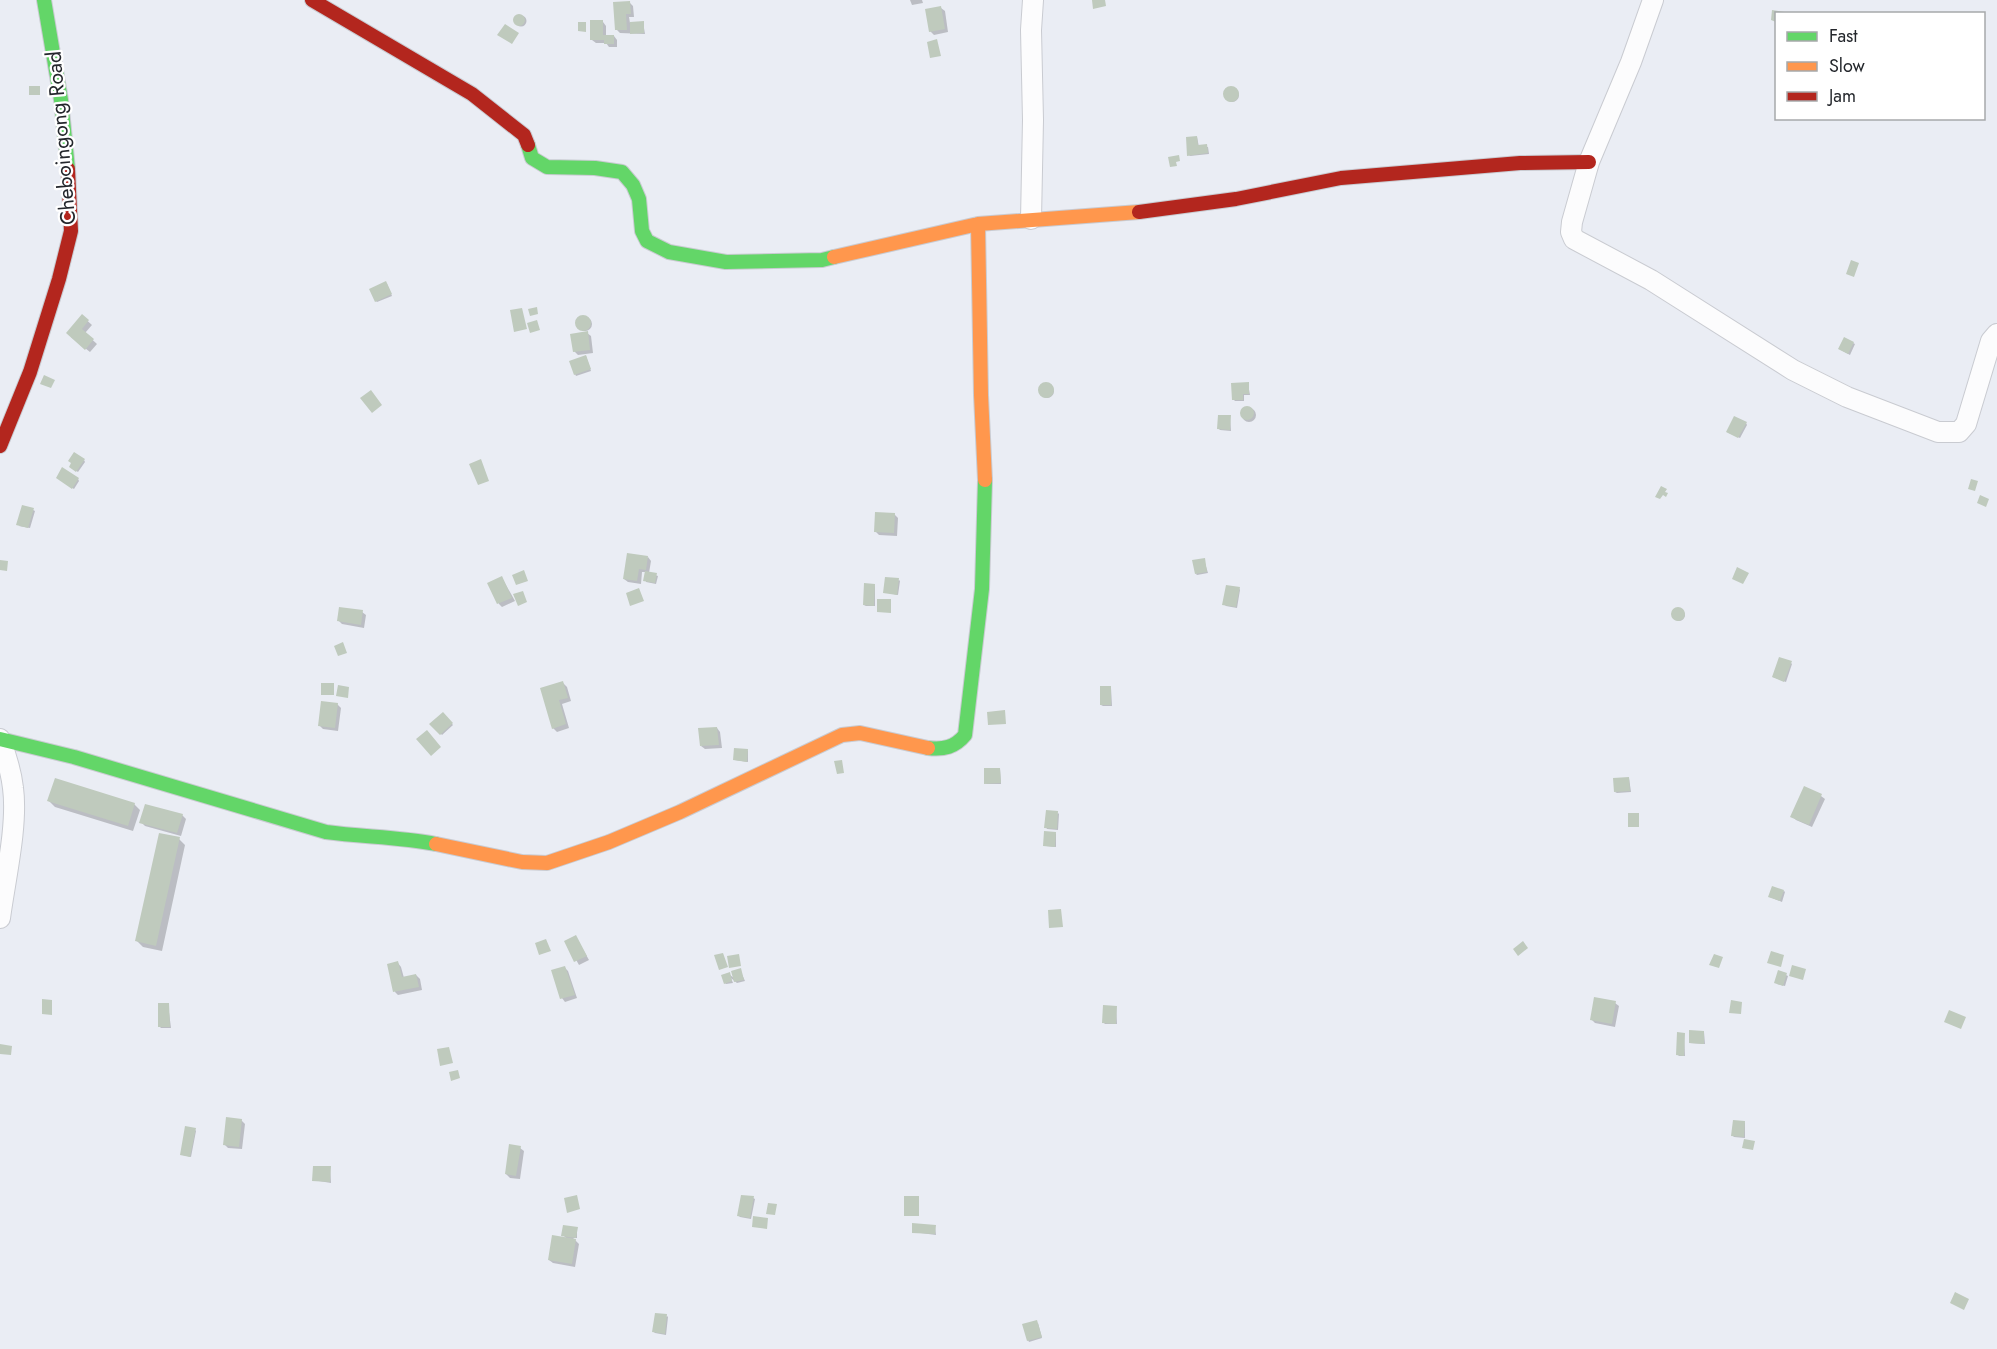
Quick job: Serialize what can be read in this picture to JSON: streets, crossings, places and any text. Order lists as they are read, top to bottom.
{
  "streets": {
    "street": ["Cheboingong Road"]
  },
  "legend": ["Fast", "Slow", "Jam"]
}
